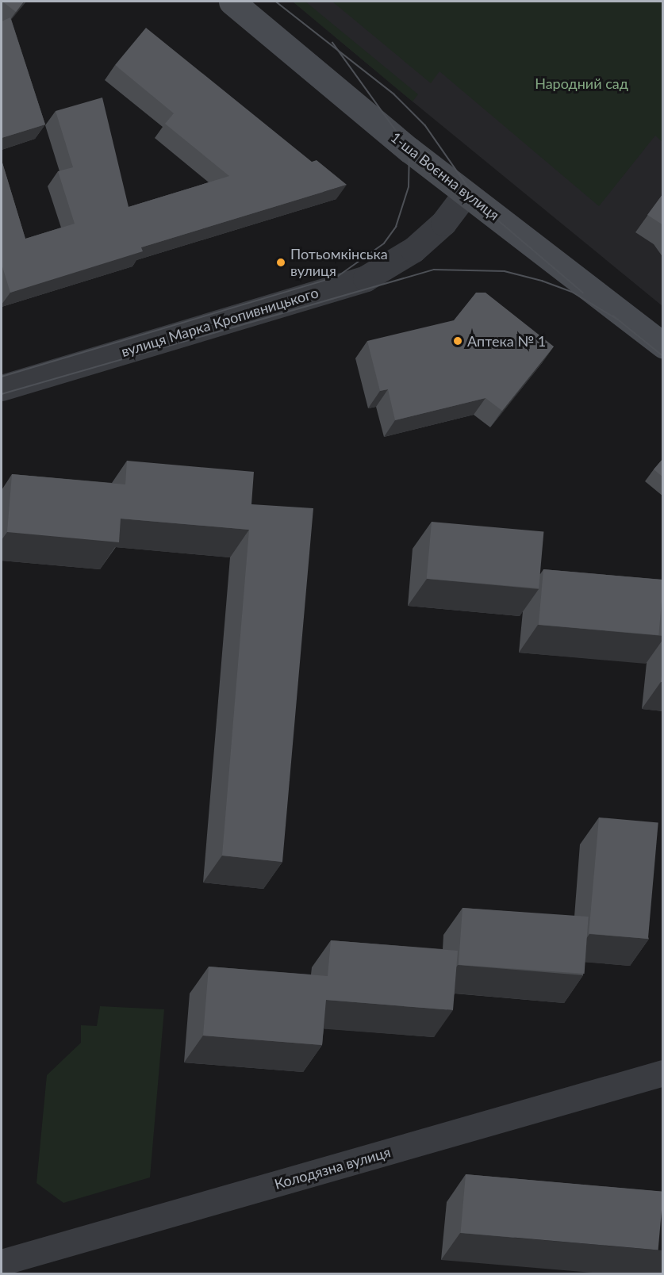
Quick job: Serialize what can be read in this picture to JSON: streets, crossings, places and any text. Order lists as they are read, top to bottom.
{
  "streets": {
    "street": ["1-ша Воєнна вулиця", "вулиця Марка Кропивницького", "Колодязна вулиця"]
  },
  "crossings": [
    ["1-ша Воєнна вулиця", "вулиця Марка Кропивницького"]
  ],
  "parks": ["Народний сад"],
  "places": ["Потьомкінська вулиця", "Аптека № 1"]
}
